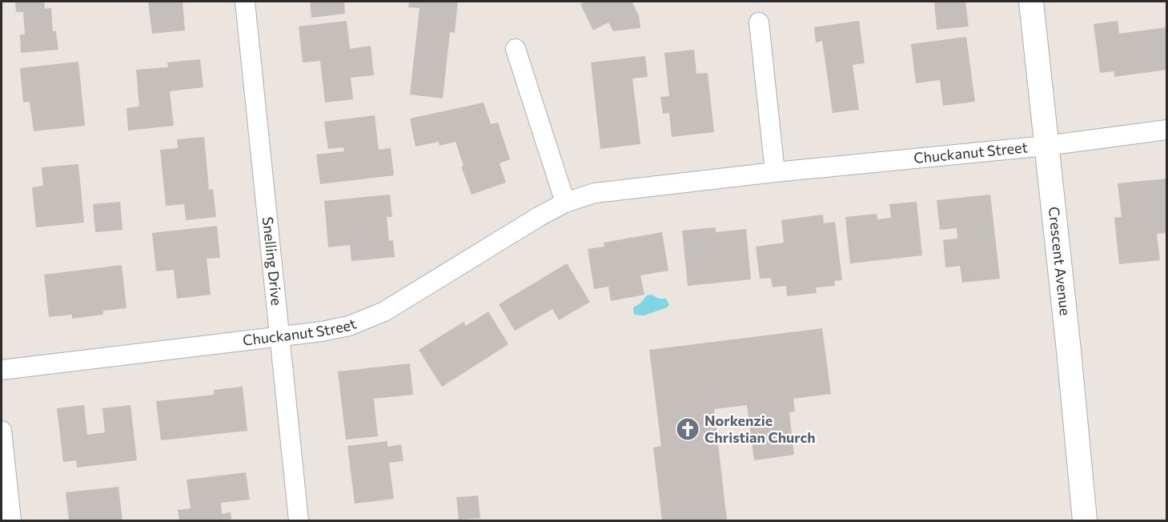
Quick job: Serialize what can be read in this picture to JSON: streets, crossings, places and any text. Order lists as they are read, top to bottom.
{
  "streets": {
    "street": ["Chuckanut Street", "Snelling Drive", "Crescent Avenue"]
  },
  "crossings": [
    ["Chuckanut Street", "Snelling Drive"],
    ["Chuckanut Street", "Crescent Avenue"]
  ],
  "places": {
    "church": ["Norkenzie Christian Church"]
  }
}
